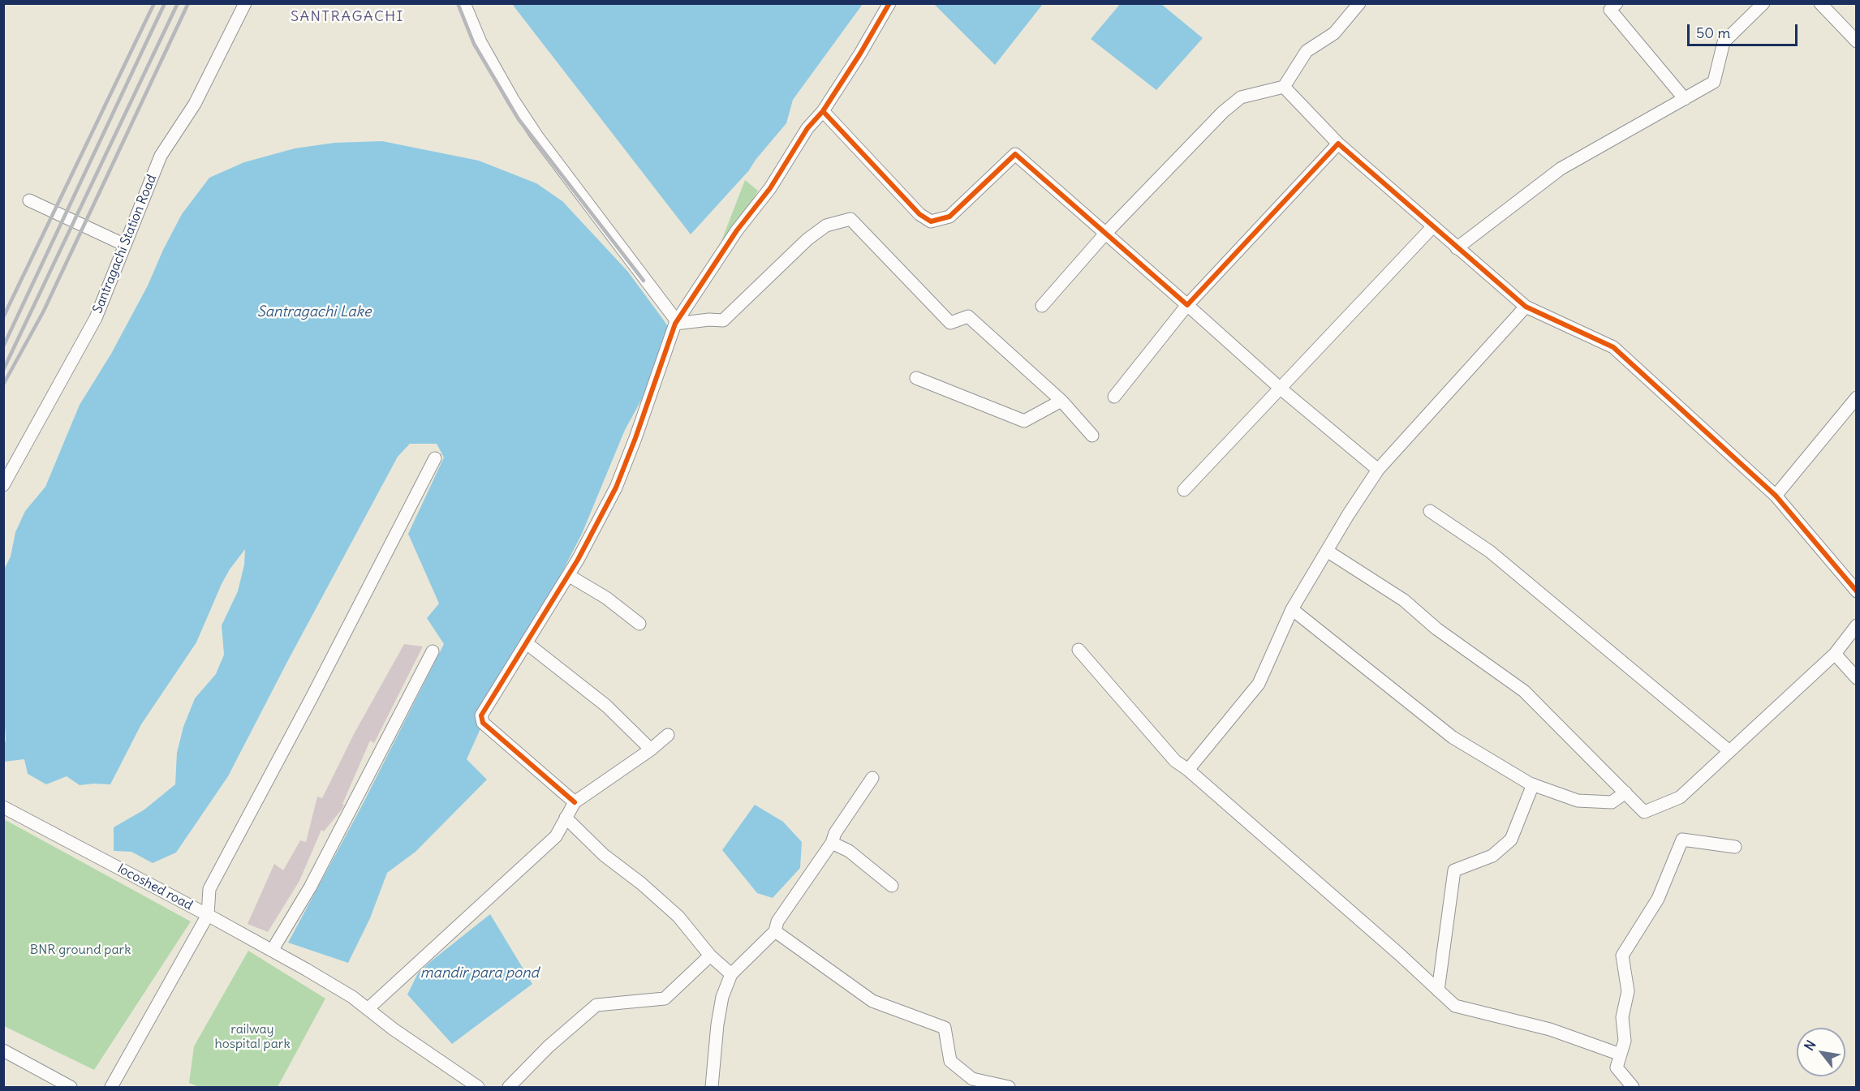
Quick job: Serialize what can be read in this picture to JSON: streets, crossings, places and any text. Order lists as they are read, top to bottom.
{
  "streets": {
    "street": ["Santragachi Station Road", "locoshed road"]
  },
  "districts": ["SANTRAGACHI"],
  "water": ["Santragachi Lake", "mandir para pond"],
  "parks": ["BNR ground park", "railway hospital park"],
  "scale_bar": "50 m",
  "north": "top left"
}
